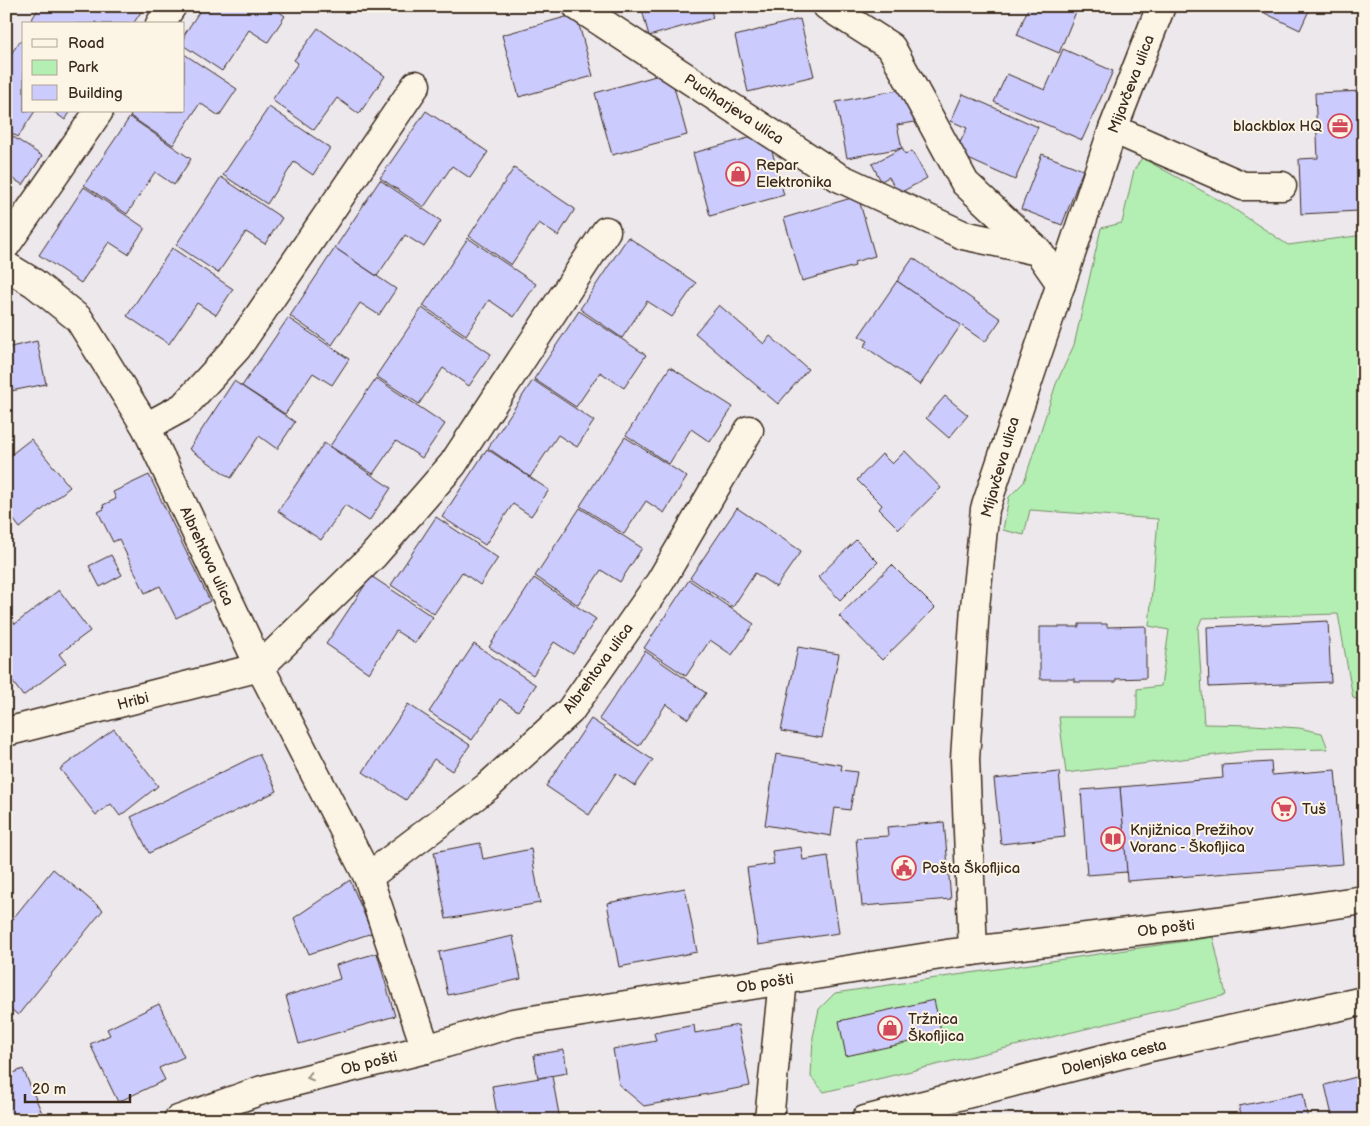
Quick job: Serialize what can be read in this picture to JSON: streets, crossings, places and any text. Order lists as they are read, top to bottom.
{
  "streets": {
    "street": [
      "Mijavčeva ulica",
      "Puciharjeva ulica",
      "Albrehtova ulica",
      "Hribi",
      "Ob pošti",
      "Dolenjska cesta"
    ]
  },
  "crossings": [
    ["Mijavčeva ulica", "Ob pošti"],
    ["Albrehtova ulica", "Hribi"],
    ["Albrehtova ulica", "Ob pošti"]
  ],
  "places": {
    "office": ["blackblox HQ"],
    "shop": ["Repar Elektronika", "Tržnica Škofljica"],
    "supermarket": ["Tuš"],
    "library": ["Knjižnica Prežihov Voranc - Škofljica"],
    "public building": ["Pošta Škofljica"]
  },
  "legend": ["Road", "Park", "Building"],
  "scale_bar": "20 m"
}
